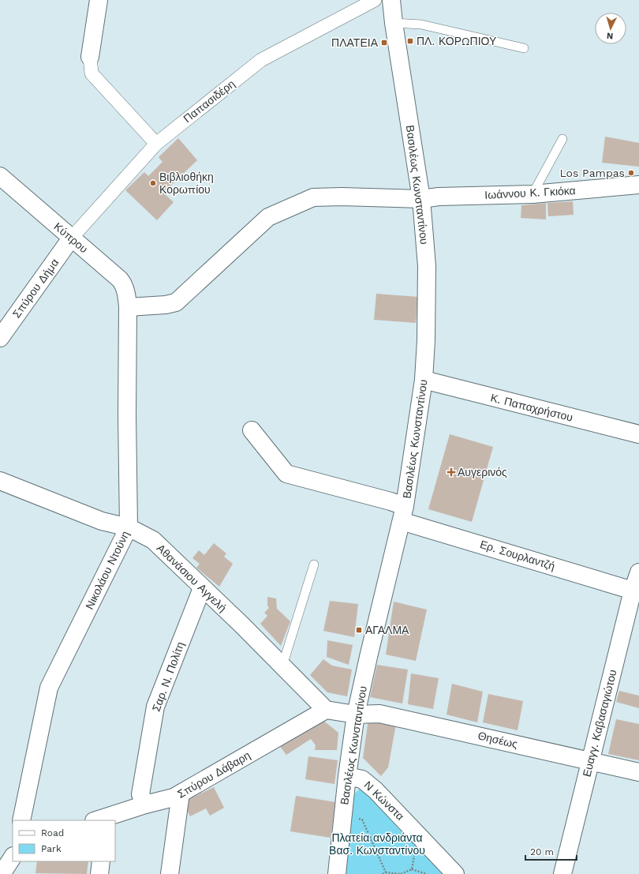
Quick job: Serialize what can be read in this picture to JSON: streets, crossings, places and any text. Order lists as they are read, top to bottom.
{
  "streets": {
    "street": [
      "Παπασιδέρη",
      "Βασιλέως Κωνσταντίνου",
      "Ιωάννου Κ. Γκιόκα",
      "Κύπρου",
      "Σπύρου Δήμα",
      "Κ. Παπαχρήστου",
      "Ερ. Σουρλαντζή",
      "Νικολάου Ντούνη",
      "Αθανάσιου Αγγελή",
      "Σαρ. Ν. Πολίτη",
      "Ευαγγ. Καβασαγιώτου",
      "Θησέως",
      "Σπύρου Δάβαρη",
      "Ν Κώνστα"
    ]
  },
  "crossings": [
    ["Παπασιδέρη", "Κύπρου"],
    ["Παπασιδέρη", "Σπύρου Δήμα"],
    ["Βασιλέως Κωνσταντίνου", "Ιωάννου Κ. Γκιόκα"],
    ["Βασιλέως Κωνσταντίνου", "Κ. Παπαχρήστου"],
    ["Βασιλέως Κωνσταντίνου", "Ερ. Σουρλαντζή"],
    ["Βασιλέως Κωνσταντίνου", "Θησέως"],
    ["Βασιλέως Κωνσταντίνου", "Ν Κώνστα"],
    ["Ιωάννου Κ. Γκιόκα", "Κύπρου"],
    ["Ιωάννου Κ. Γκιόκα", "Νικολάου Ντούνη"],
    ["Κύπρου", "Σπύρου Δήμα"],
    ["Κύπρου", "Νικολάου Ντούνη"],
    ["Ερ. Σουρλαντζή", "Ευαγγ. Καβασαγιώτου"],
    ["Νικολάου Ντούνη", "Αθανάσιου Αγγελή"],
    ["Αθανάσιου Αγγελή", "Σαρ. Ν. Πολίτη"],
    ["Αθανάσιου Αγγελή", "Σπύρου Δάβαρη"],
    ["Σαρ. Ν. Πολίτη", "Σπύρου Δάβαρη"],
    ["Ευαγγ. Καβασαγιώτου", "Θησέως"]
  ],
  "parks": ["Πλατεία ανδριάντα Βασ. Κωνσταντίνου"],
  "places": {
    "transit": ["ΠΛ. ΚΟΡΩΠΙΟΥ", "ΠΛΑΤΕΙΑ", "ΑΓΑΛΜΑ"],
    "other": ["Los Pampas", "Βιβλιοθήκη Κορωπίου"],
    "health": ["Αυγερινός"]
  },
  "legend": ["Road", "Park"],
  "scale_bar": "20 m",
  "north": "bottom"
}
